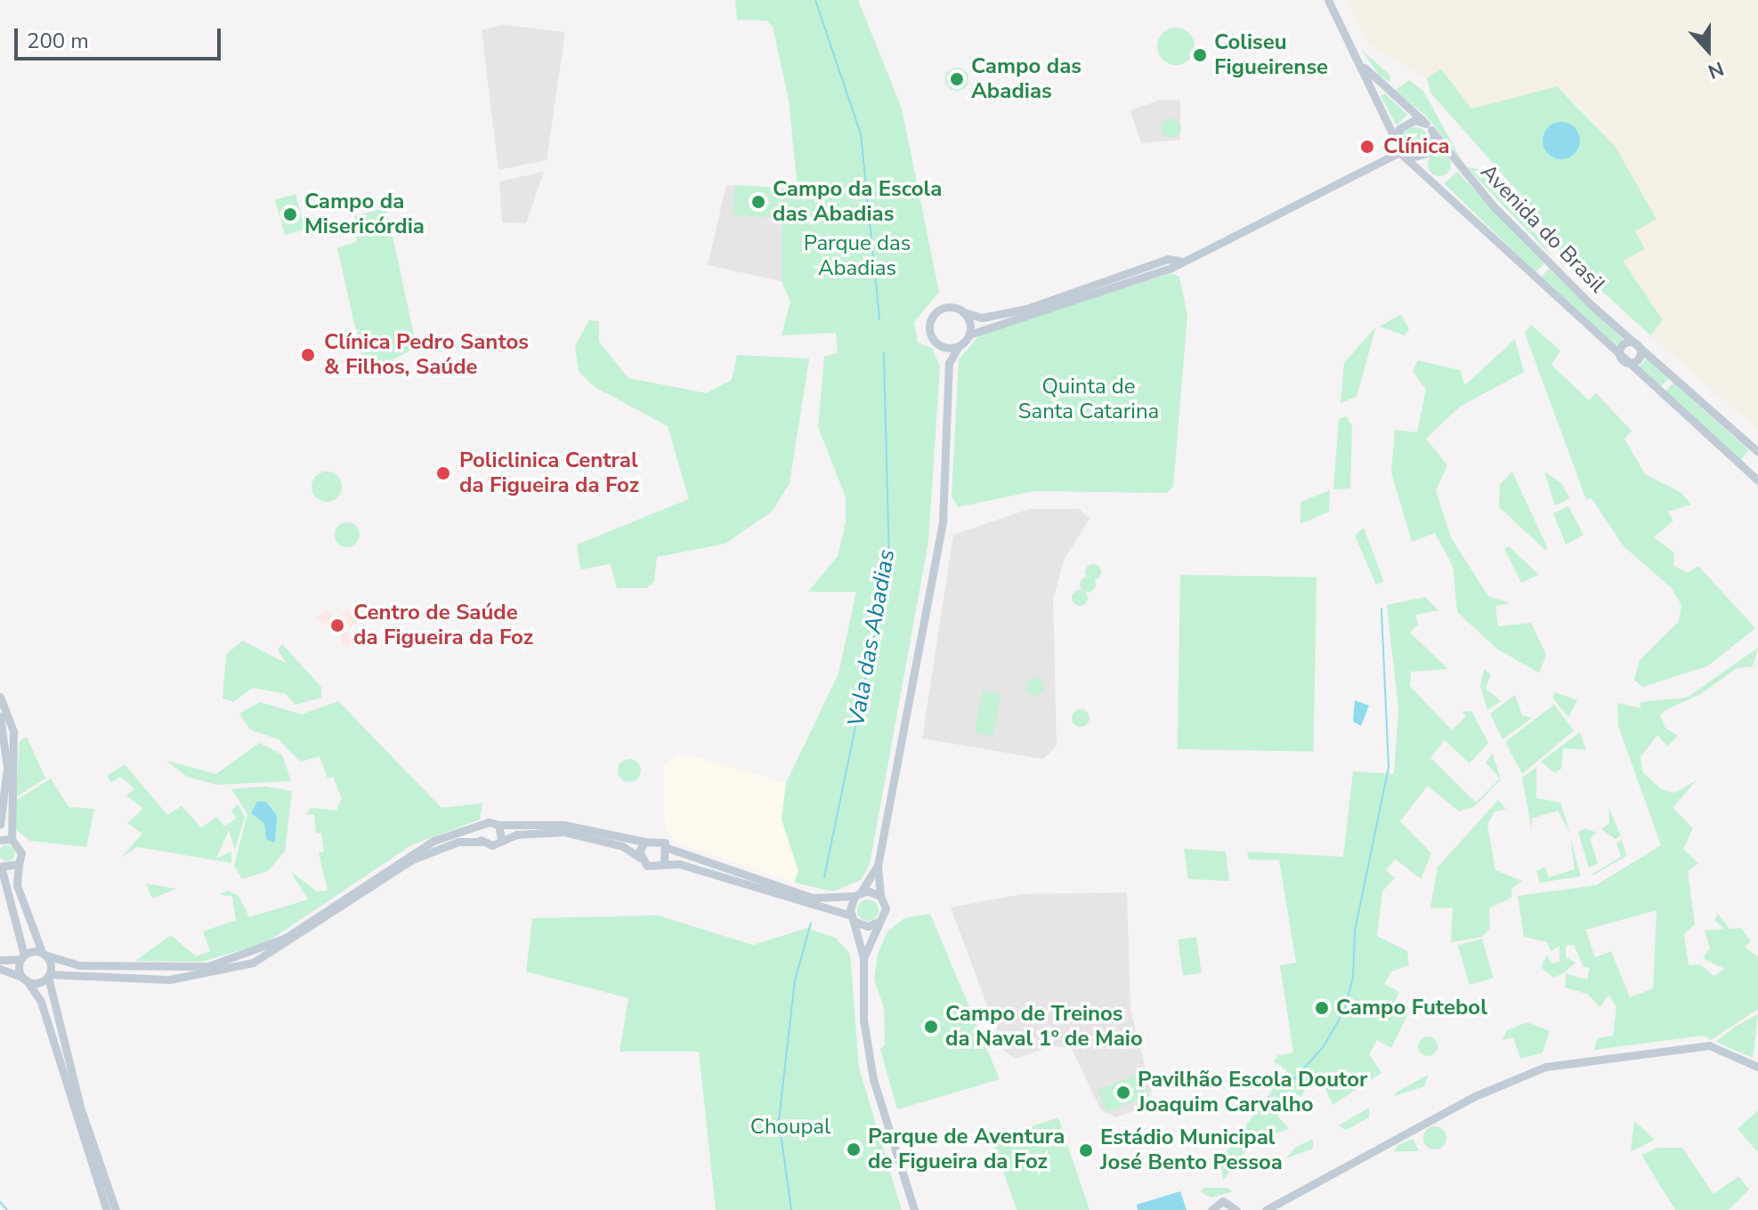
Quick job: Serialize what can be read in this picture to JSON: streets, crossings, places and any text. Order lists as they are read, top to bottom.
{
  "streets": {
    "main road": ["Avenida do Brasil"]
  },
  "water": ["Vala das Abadias"],
  "parks": ["Parque das Abadias", "Quinta de Santa Catarina", "Choupal"],
  "places": [
    "Coliseu Figueirense",
    "Campo das Abadias",
    "Clínica",
    "Campo da Escola das Abadias",
    "Campo da Misericórdia",
    "Clínica Pedro Santos & Filhos, Saúde",
    "Policlinica Central da Figueira da Foz",
    "Centro de Saúde da Figueira da Foz",
    "Campo Futebol",
    "Campo de Treinos da Naval 1º de Maio",
    "Pavilhão Escola Doutor Joaquim Carvalho",
    "Parque de Aventura de Figueira da Foz",
    "Estádio Municipal José Bento Pessoa"
  ],
  "scale_bar": "200 m",
  "north": "bottom"
}
